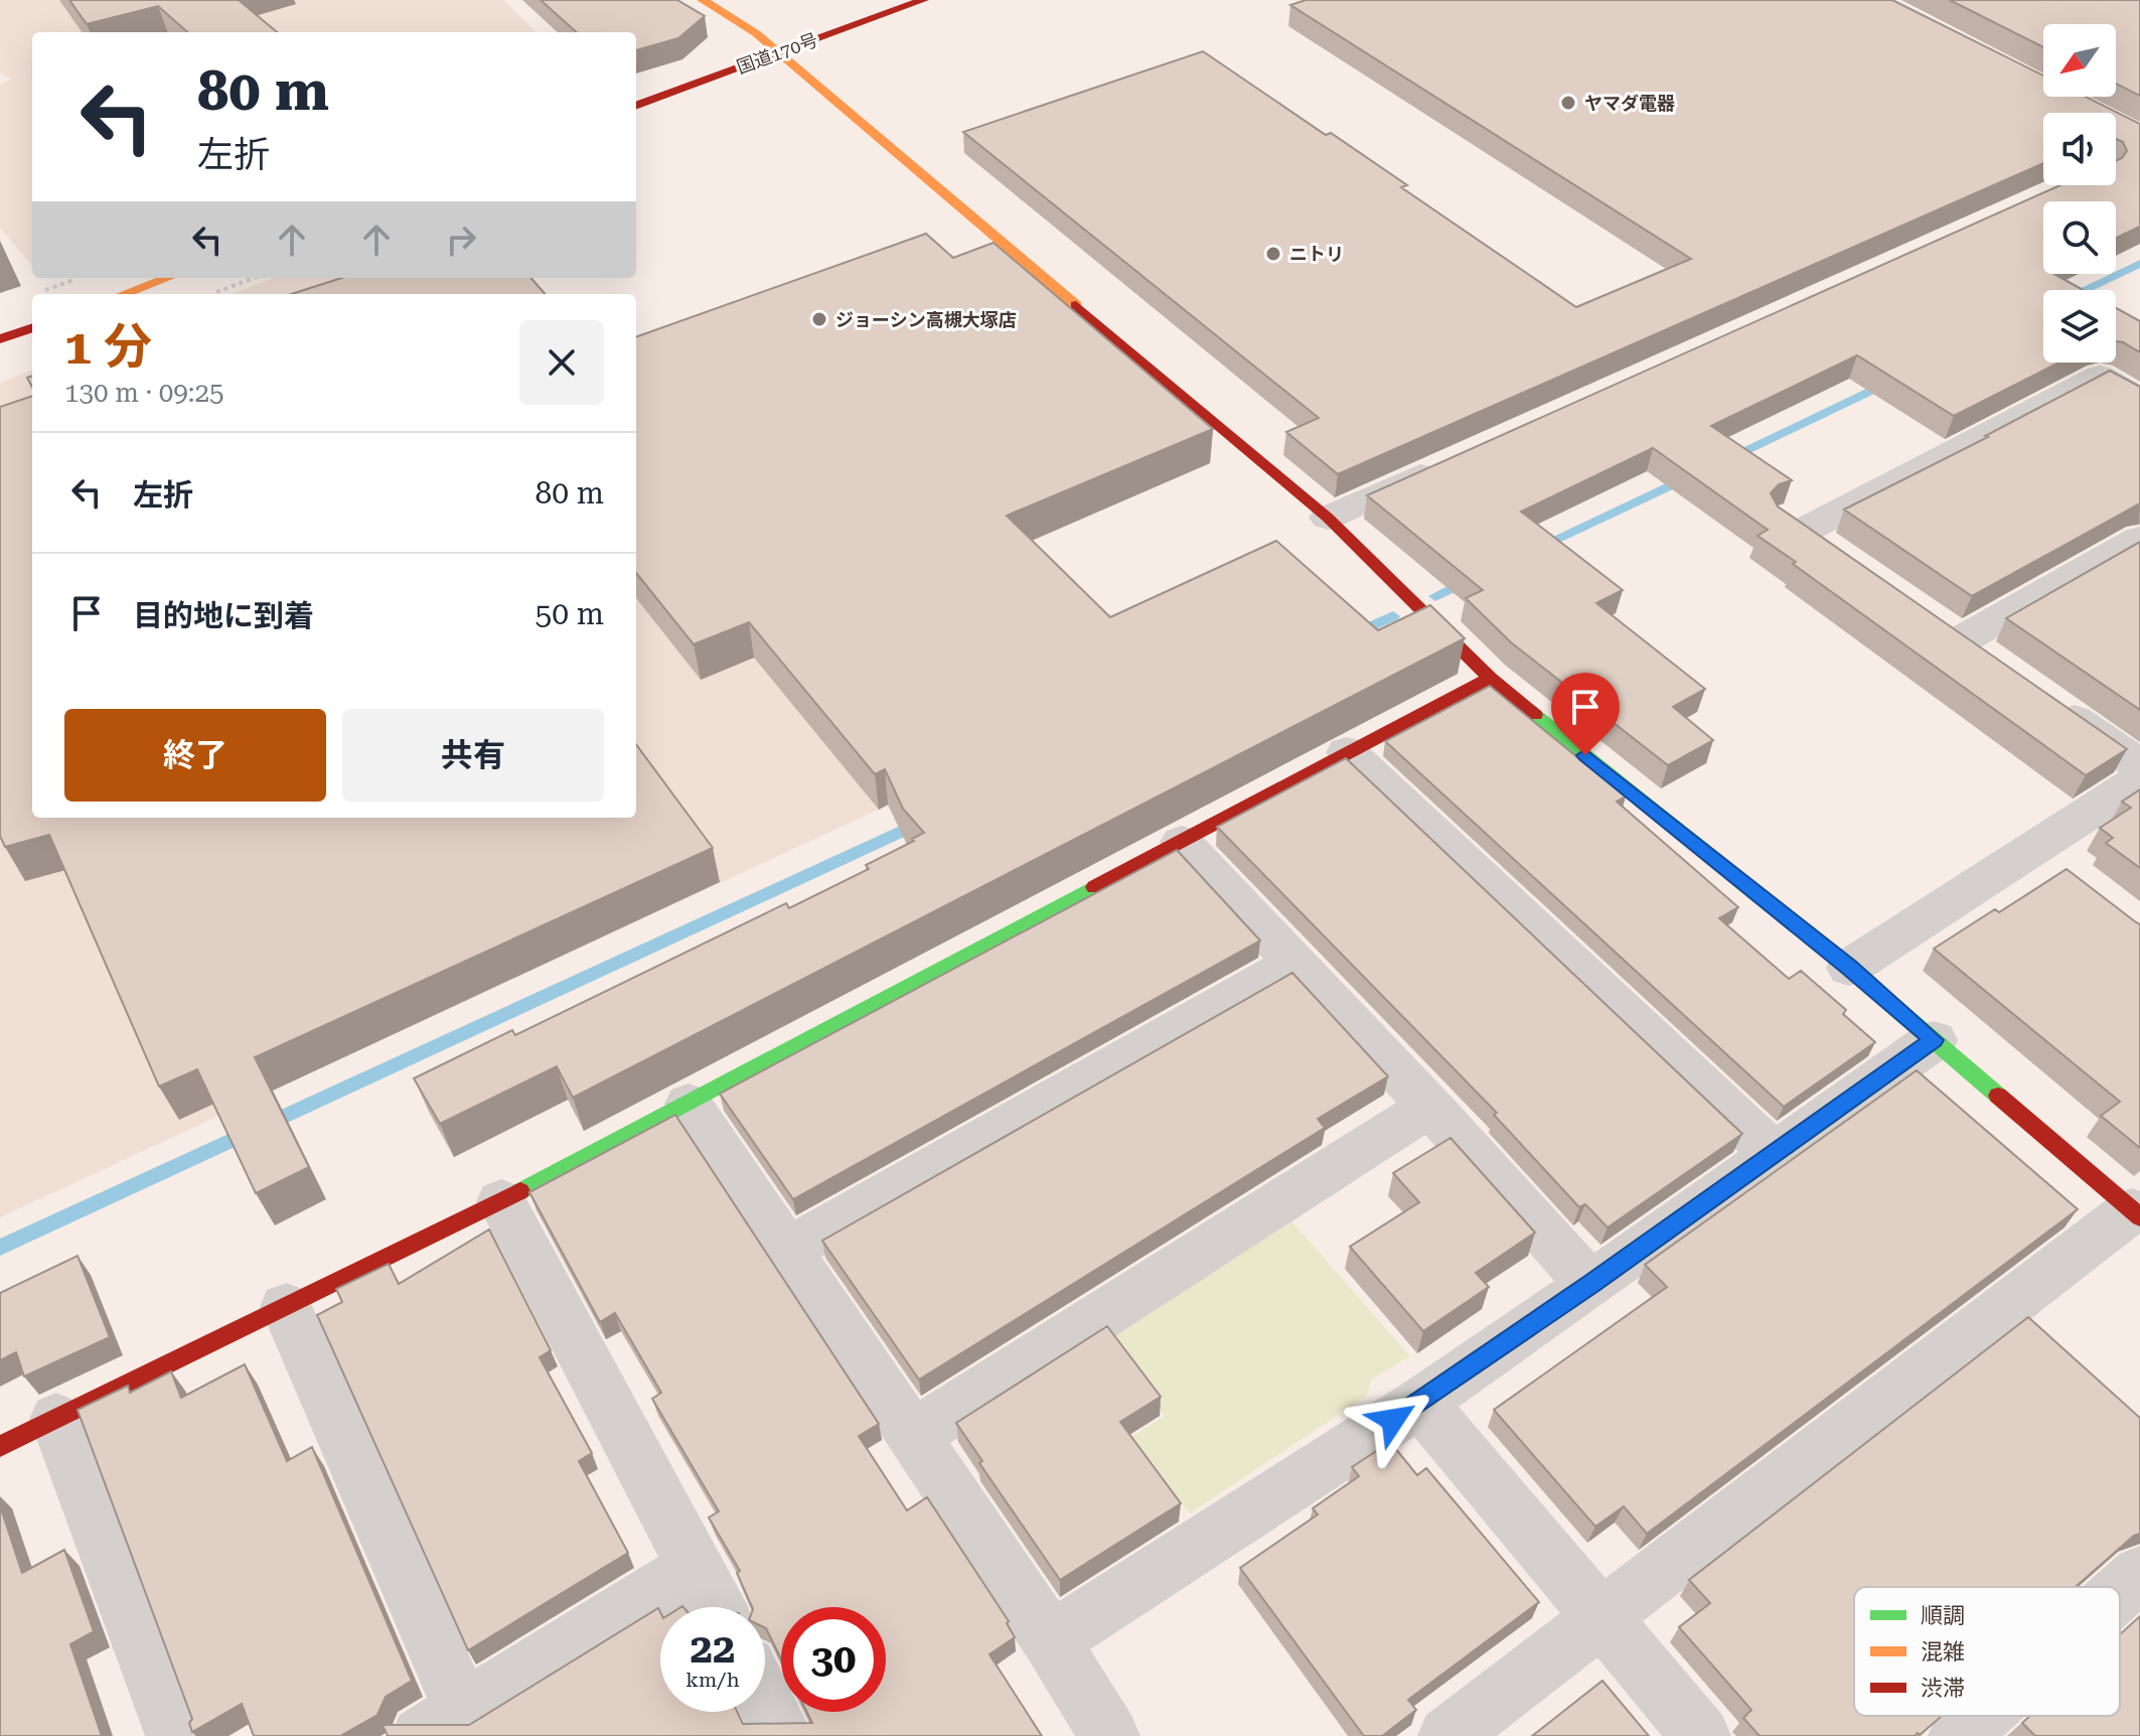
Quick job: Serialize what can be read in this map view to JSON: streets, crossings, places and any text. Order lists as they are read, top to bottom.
{
  "streets": {
    "main road": ["国道170号"]
  },
  "places": ["ヤマダ電器", "ニトリ", "ジョーシン高槻大塚店"],
  "legend": ["順調", "混雑", "渋滞"],
  "north": "bottom left",
  "page": {
    "turn": ["80 m", "左折"],
    "heading": ["1 分", "130 m · 09:25"],
    "list": [
      {
        "name": "左折",
        "value": "80 m"
      },
      {
        "name": "目的地に到着",
        "value": "50 m"
      }
    ],
    "buttons": ["終了", "共有"],
    "speed": "22 km/h",
    "limit": "30"
  }
}
